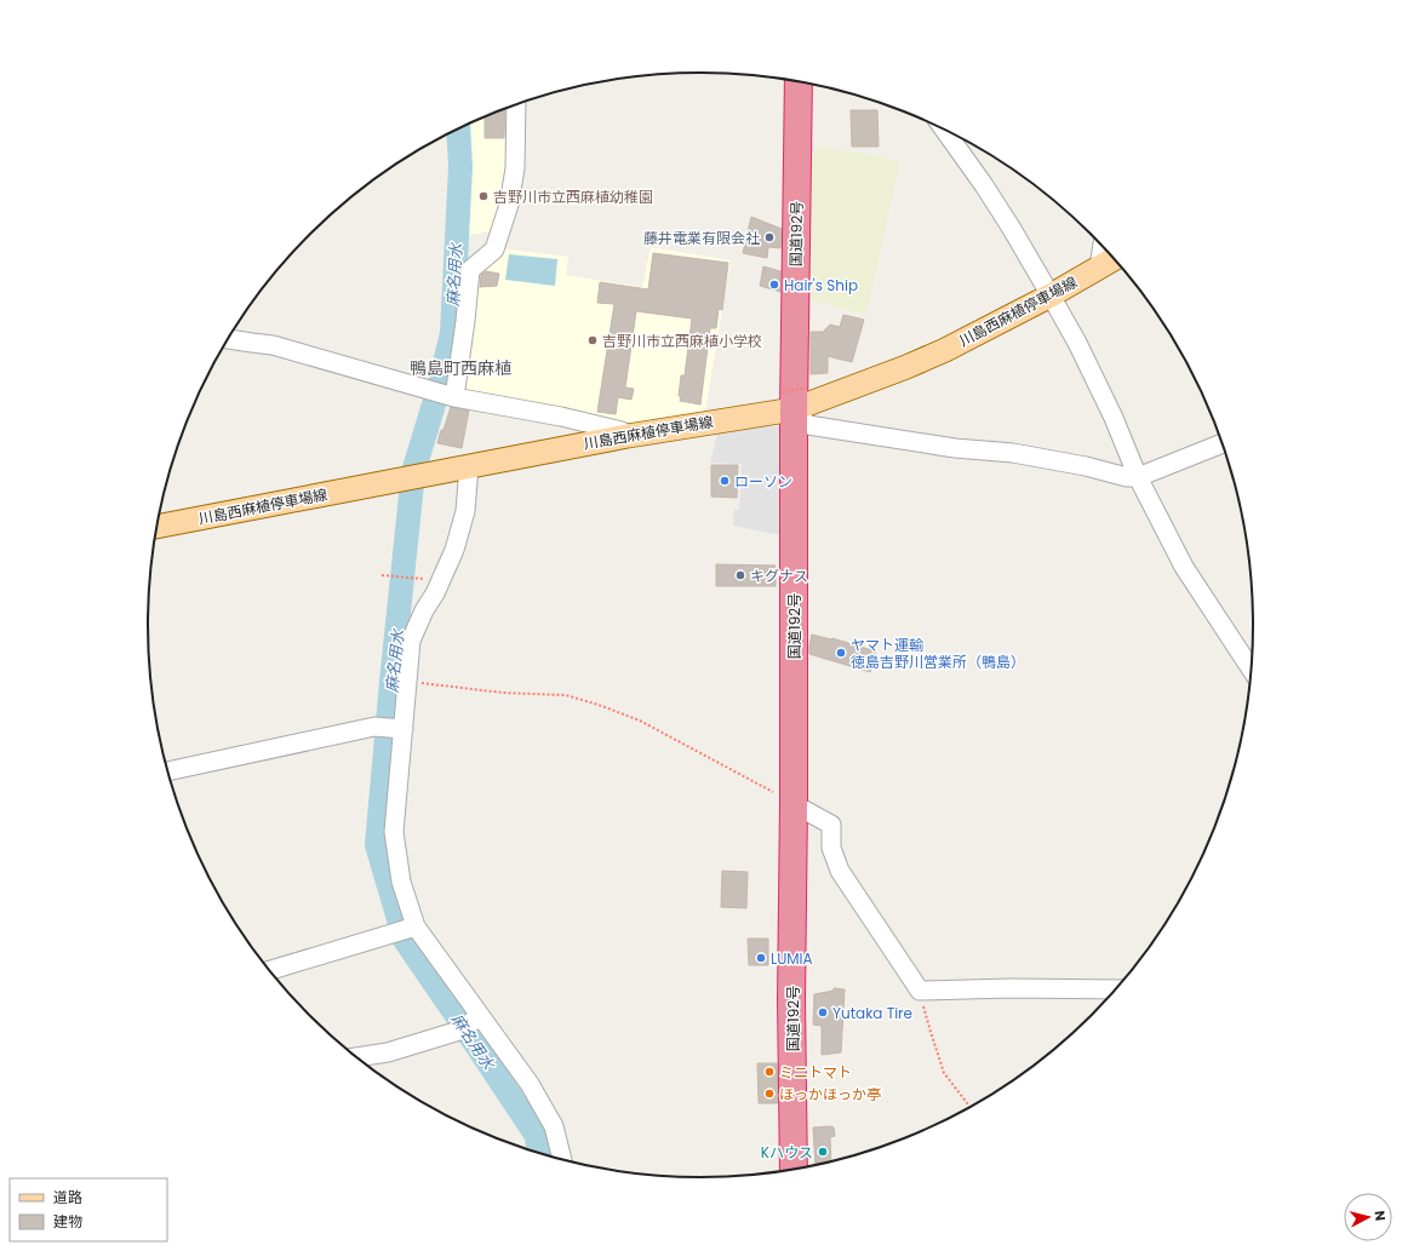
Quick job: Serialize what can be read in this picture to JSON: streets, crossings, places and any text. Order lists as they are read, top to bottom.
{
  "streets": {
    "highway": ["国道192号"],
    "main road": ["川島西麻植停車場線"]
  },
  "crossings": [
    ["国道192号", "川島西麻植停車場線"]
  ],
  "districts": ["鴨島町西麻植"],
  "water": ["麻名用水"],
  "places": [
    "吉野川市立西麻植幼稚園",
    "藤井電業有限会社",
    "Hair's Ship",
    "吉野川市立西麻植小学校",
    "ローソン",
    "キグナス",
    "ヤマト運輸 徳島吉野川営業所（鴨島）",
    "LUMIA",
    "Yutaka Tire",
    "ミニトマト",
    "ほっかほっか亭",
    "Kハウス"
  ],
  "legend": ["道路", "建物"],
  "north": "right"
}
